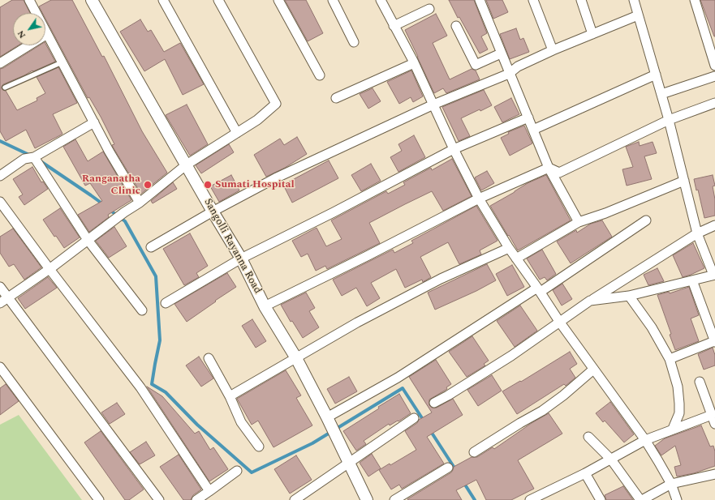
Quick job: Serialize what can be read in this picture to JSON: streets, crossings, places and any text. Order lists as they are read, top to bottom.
{
  "streets": {
    "street": ["Sangolli Rayanna Road"]
  },
  "places": ["Ranganatha Clinic", "Sumati Hospital"],
  "north": "bottom left"
}
